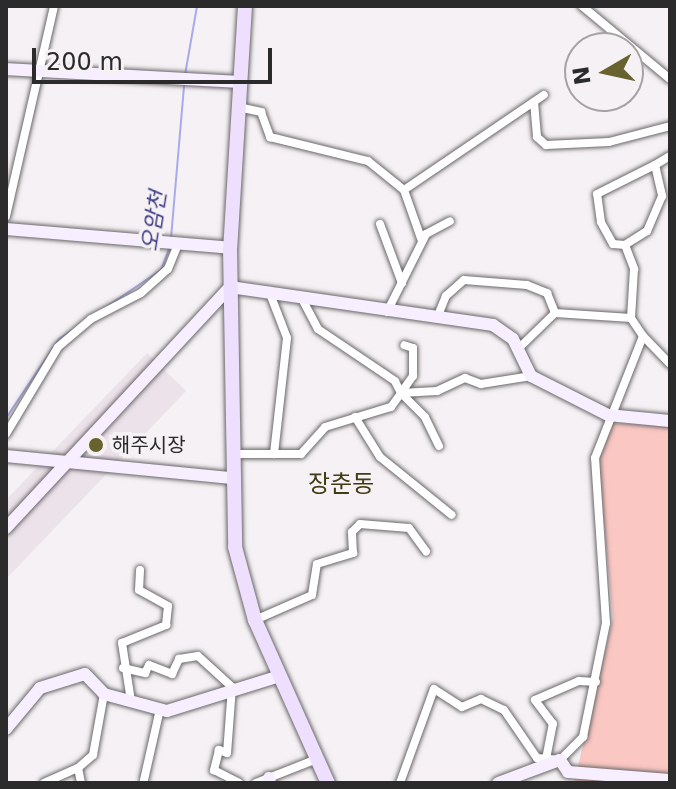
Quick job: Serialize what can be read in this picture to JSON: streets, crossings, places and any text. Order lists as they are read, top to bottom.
{
  "districts": ["장춘동"],
  "water": ["오암천"],
  "places": ["해주시장"],
  "scale_bar": "200 m",
  "north": "left"
}
